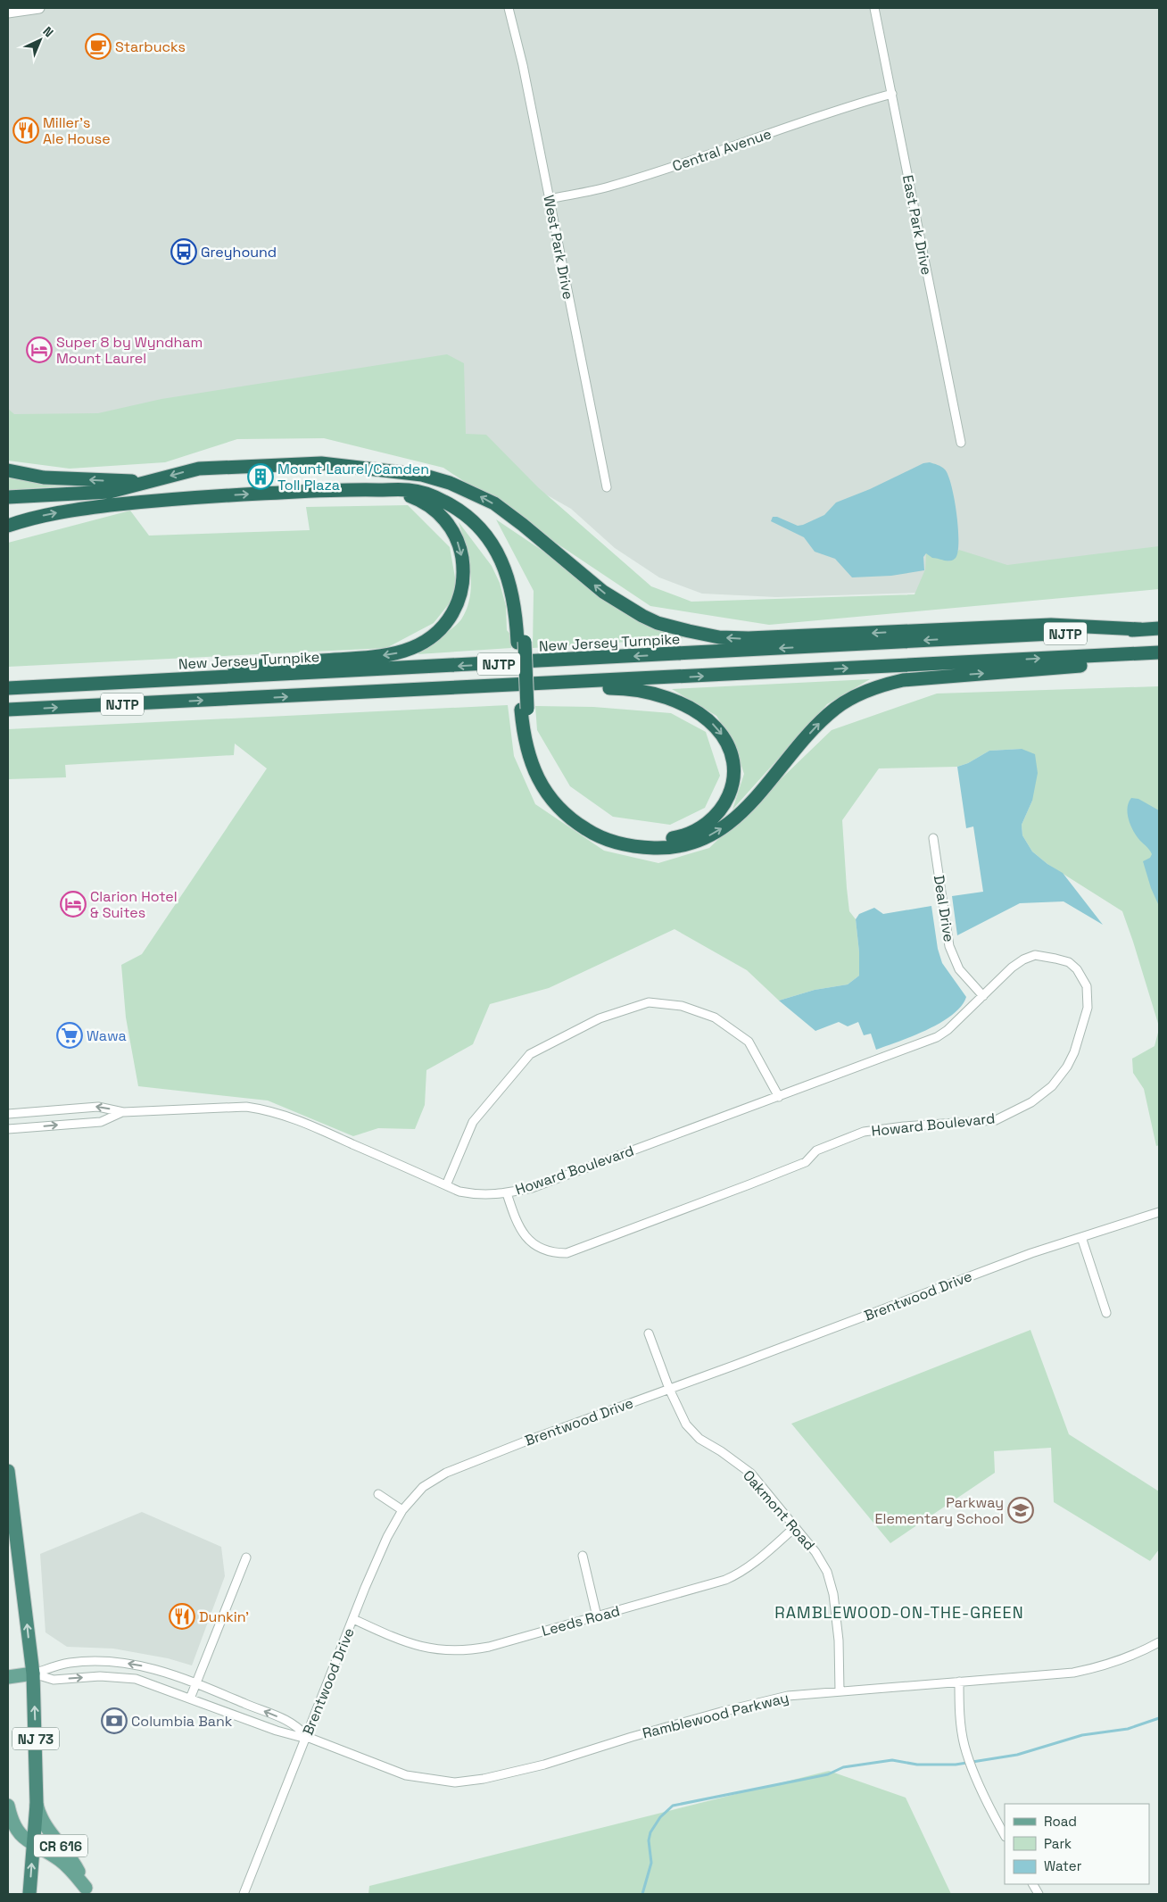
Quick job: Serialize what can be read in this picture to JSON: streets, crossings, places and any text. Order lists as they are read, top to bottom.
{
  "streets": {
    "highway": ["NJTP", "New Jersey Turnpike", "NJ 73"],
    "main road": ["CR 616"],
    "street": [
      "Central Avenue",
      "East Park Drive",
      "West Park Drive",
      "Deal Drive",
      "Howard Boulevard",
      "Brentwood Drive",
      "Oakmont Road",
      "Leeds Road",
      "Ramblewood Parkway"
    ]
  },
  "crossings": [
    ["Central Avenue", "East Park Drive"],
    ["Central Avenue", "West Park Drive"],
    ["Deal Drive", "Howard Boulevard"],
    ["Brentwood Drive", "Oakmont Road"],
    ["Brentwood Drive", "Leeds Road"],
    ["Brentwood Drive", "Ramblewood Parkway"],
    ["Oakmont Road", "Leeds Road"],
    ["Oakmont Road", "Ramblewood Parkway"],
    ["Ramblewood Parkway", "NJ 73"],
    ["NJ 73", "CR 616"]
  ],
  "districts": ["RAMBLEWOOD-ON-THE-GREEN"],
  "places": {
    "cafe": ["Starbucks"],
    "restaurant": ["Miller's Ale House", "Dunkin'"],
    "bus stop": ["Greyhound"],
    "hotel": ["Super 8 by Wyndham Mount Laurel", "Clarion Hotel & Suites"],
    "building": ["Mount Laurel/Camden Toll Plaza"],
    "supermarket": ["Wawa"],
    "school or university": ["Parkway Elementary School"],
    "bank": ["Columbia Bank"]
  },
  "legend": ["Road", "Park", "Water"],
  "north": "top right"
}
